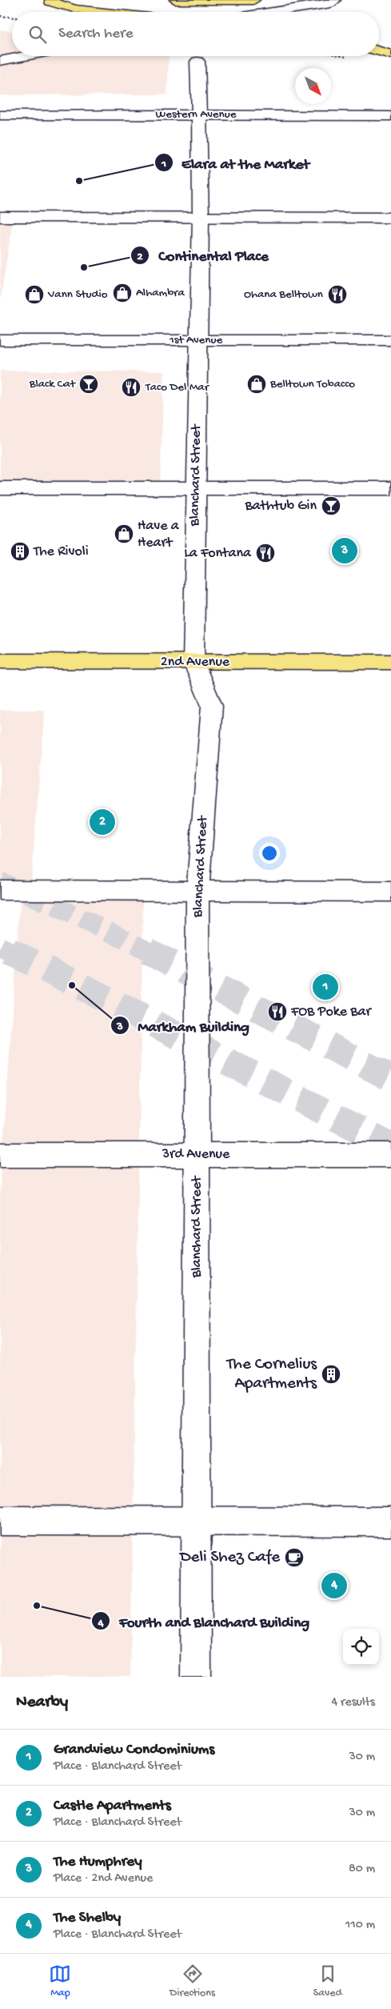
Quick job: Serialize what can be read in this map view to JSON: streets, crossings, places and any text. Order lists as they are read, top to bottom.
{
  "streets": {
    "main road": ["2nd Avenue"],
    "street": [
      "Western Avenue",
      "1st Avenue",
      "Blanchard Street",
      "3rd Avenue"
    ]
  },
  "crossings": [
    ["Western Avenue", "Blanchard Street"],
    ["1st Avenue", "Blanchard Street"],
    ["Blanchard Street", "2nd Avenue"],
    ["Blanchard Street", "3rd Avenue"]
  ],
  "places": {
    "other": [
      "Elara at the Market",
      "Continental Place",
      "Markham Building",
      "Fourth and Blanchard Building"
    ],
    "shop": [
      "Alhambra",
      "Vann Studio",
      "Belltown Tobacco",
      "Have a Heart"
    ],
    "restaurant": [
      "Ohana Belltown",
      "Taco Del Mar",
      "La Fontana",
      "FOB Poke Bar"
    ],
    "bar": ["Black Cat", "Bathtub Gin"],
    "building": ["The Rivoli", "The Cornelius Apartments"],
    "cafe": ["Deli Shez Cafe"]
  },
  "north": "bottom right",
  "page": {
    "search": "Search here",
    "pins": [
      "3",
      "2",
      "1",
      "4"
    ],
    "heading": ["Nearby", "4 results"],
    "list": [
      {
        "mark": "1",
        "name": "Grandview Condominiums",
        "note": "Place · Blanchard Street",
        "value": "30 m"
      },
      {
        "mark": "2",
        "name": "Castle Apartments",
        "note": "Place · Blanchard Street",
        "value": "30 m"
      },
      {
        "mark": "3",
        "name": "The Humphrey",
        "note": "Place · 2nd Avenue",
        "value": "80 m"
      },
      {
        "mark": "4",
        "name": "The Shelby",
        "note": "Place · Blanchard Street",
        "value": "110 m"
      }
    ],
    "nav": ["Map", "Directions", "Saved"]
  }
}
